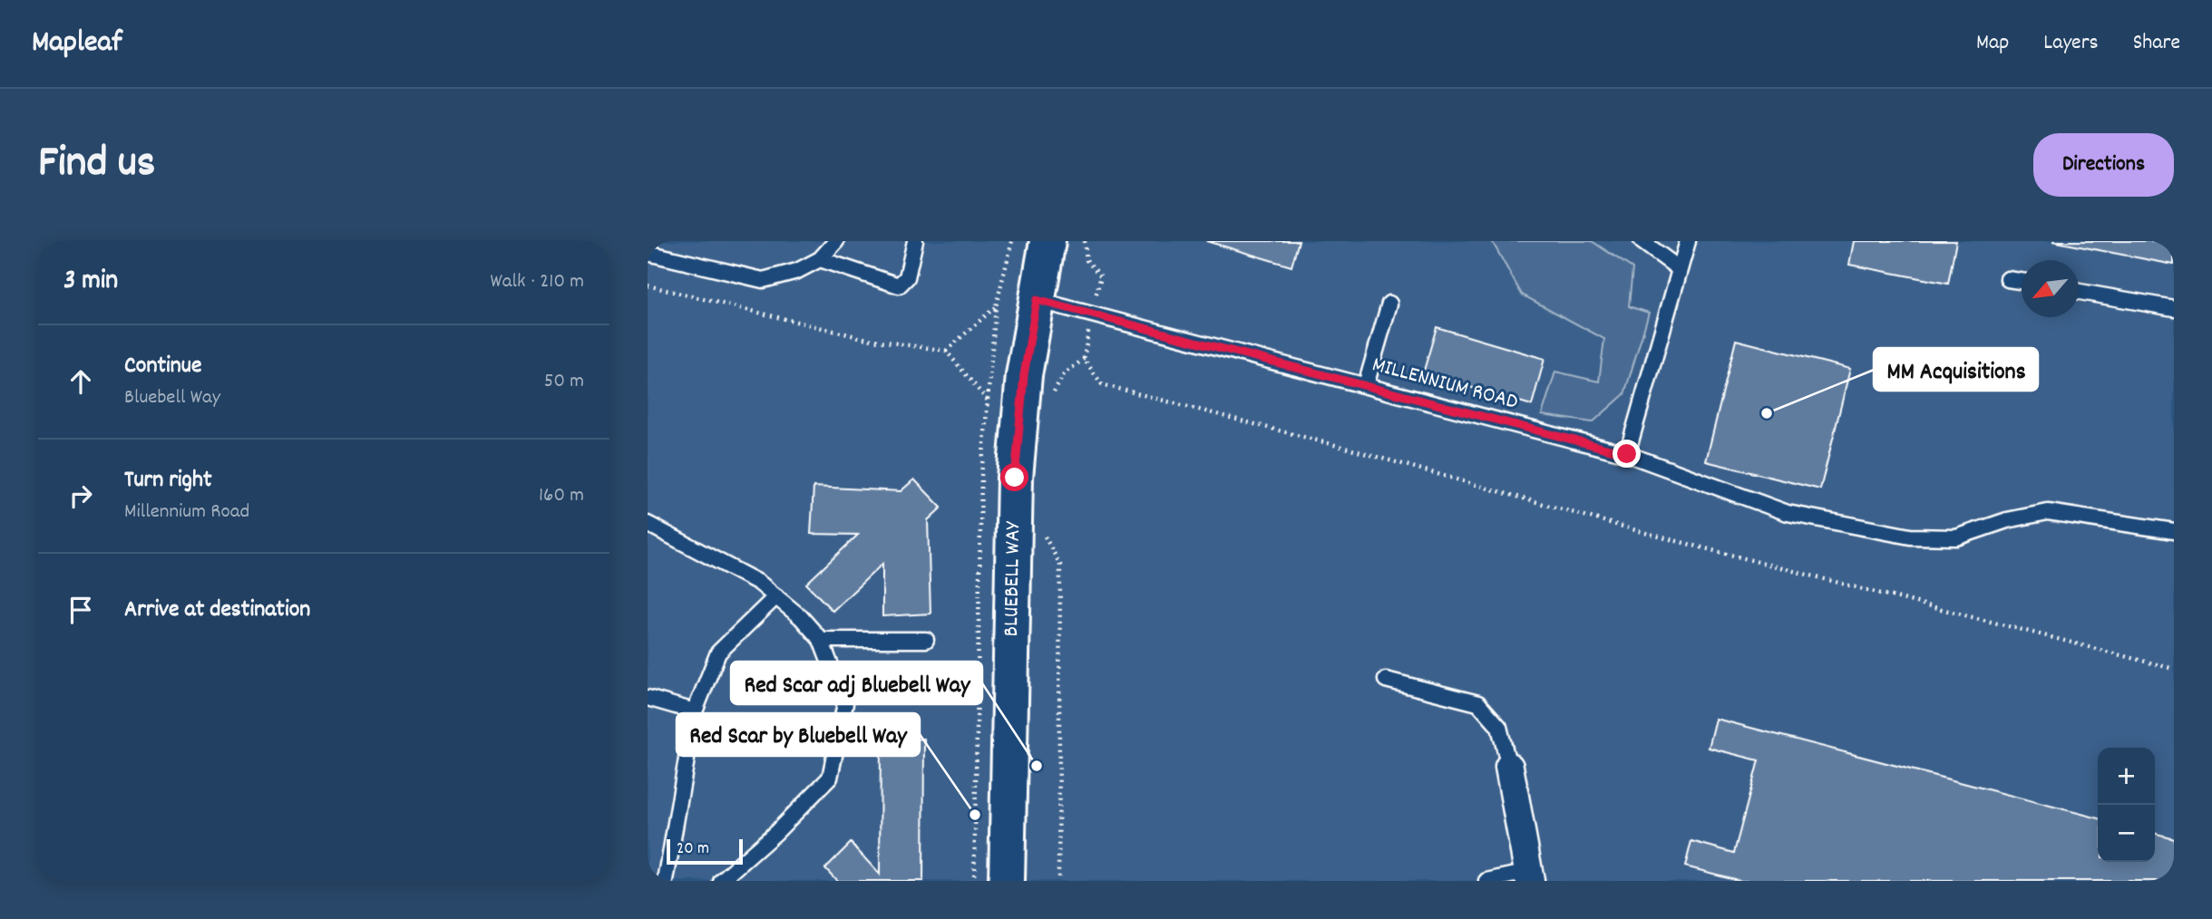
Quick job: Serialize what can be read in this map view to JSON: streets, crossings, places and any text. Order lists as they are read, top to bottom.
{
  "streets": {
    "main road": ["BLUEBELL WAY"],
    "lane": ["MILLENNIUM ROAD"]
  },
  "crossings": [
    ["MILLENNIUM ROAD", "BLUEBELL WAY"]
  ],
  "places": ["MM Acquisitions", "Red Scar adj Bluebell Way", "Red Scar by Bluebell Way"],
  "scale_bar": "20 m",
  "north": "bottom left",
  "page": {
    "header": "Mapleaf",
    "nav": ["Map", "Layers", "Share"],
    "title": "Find us",
    "buttons": "Directions",
    "heading": ["3 min", "Walk · 210 m"],
    "list": [
      ["Continue", "Bluebell Way", "50 m"],
      ["Turn right", "Millennium Road", "160 m"],
      "Arrive at destination"
    ],
    "map_buttons": ["+", "−"],
    "scale": "20 m"
  }
}
